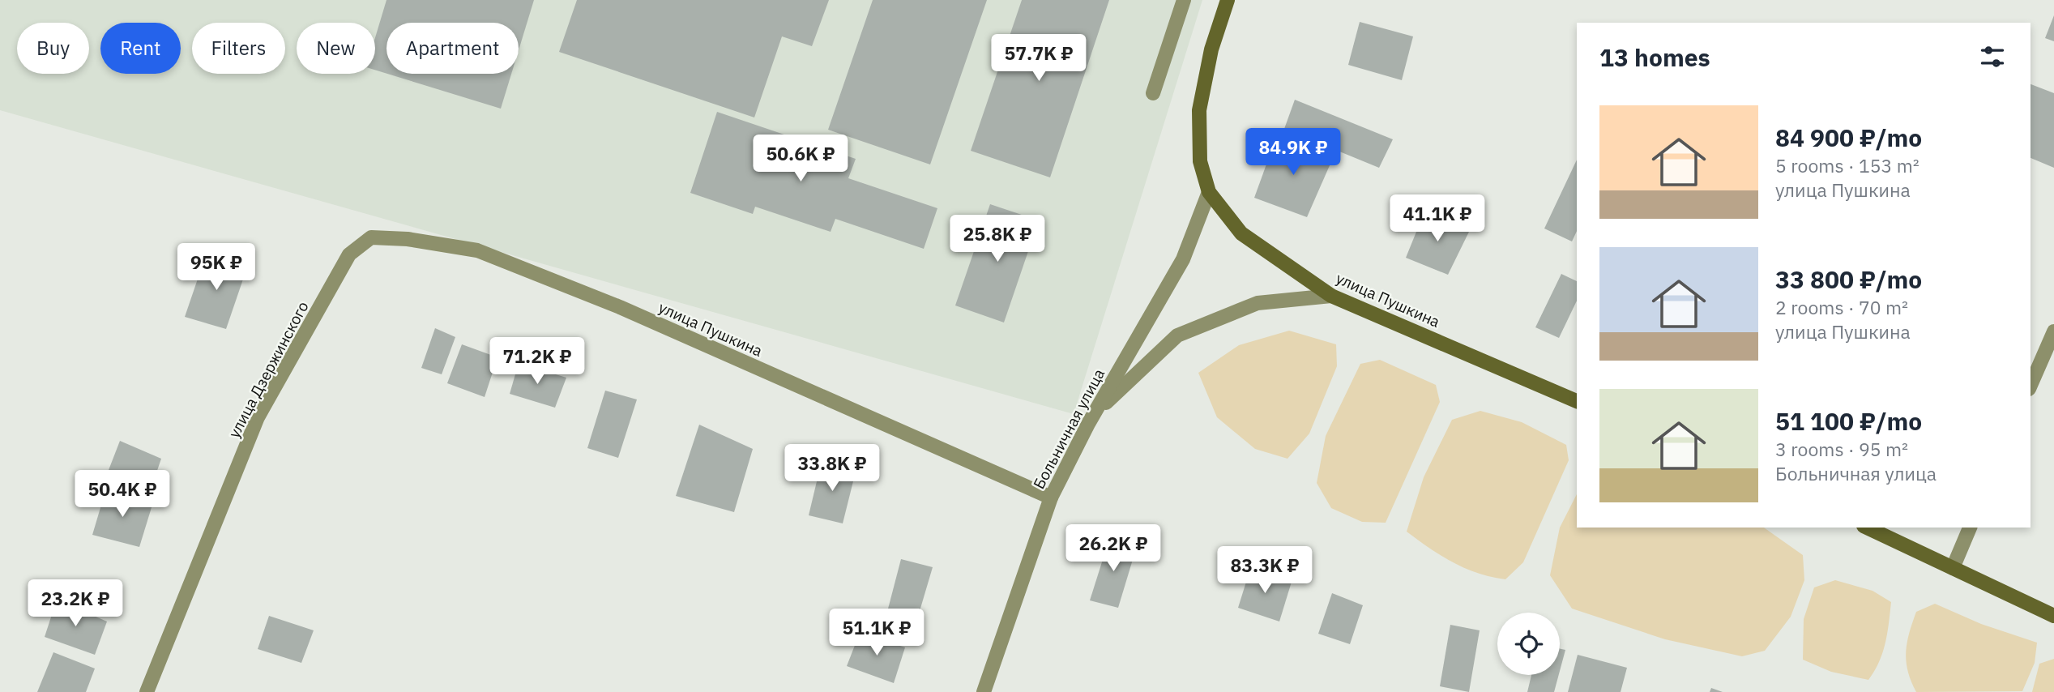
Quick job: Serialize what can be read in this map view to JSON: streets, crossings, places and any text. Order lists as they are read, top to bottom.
{
  "streets": {
    "main road": ["улица Пушкина"],
    "street": ["улица Дзержинского", "Больничная улица"]
  },
  "crossings": [
    ["улица Пушкина", "улица Дзержинского"],
    ["улица Пушкина", "Больничная улица"]
  ],
  "page": {
    "chip": [
      "Buy",
      "Rent",
      "Filters",
      "New",
      "Apartment"
    ],
    "heading": "13 homes",
    "price": [
      "57.7K ₽",
      "84.9K ₽",
      "50.6K ₽",
      "41.1K ₽",
      "25.8K ₽",
      "95K ₽",
      "71.2K ₽",
      "33.8K ₽",
      "50.4K ₽",
      "26.2K ₽",
      "83.3K ₽",
      "23.2K ₽",
      "51.1K ₽"
    ],
    "list": [
      {
        "name": "84 900 ₽/mo",
        "note": "5 rooms · 153 m² · улица Пушкина"
      },
      {
        "name": "33 800 ₽/mo",
        "note": "2 rooms · 70 m² · улица Пушкина"
      },
      {
        "name": "51 100 ₽/mo",
        "note": "3 rooms · 95 m² · Больничная улица"
      }
    ]
  }
}
